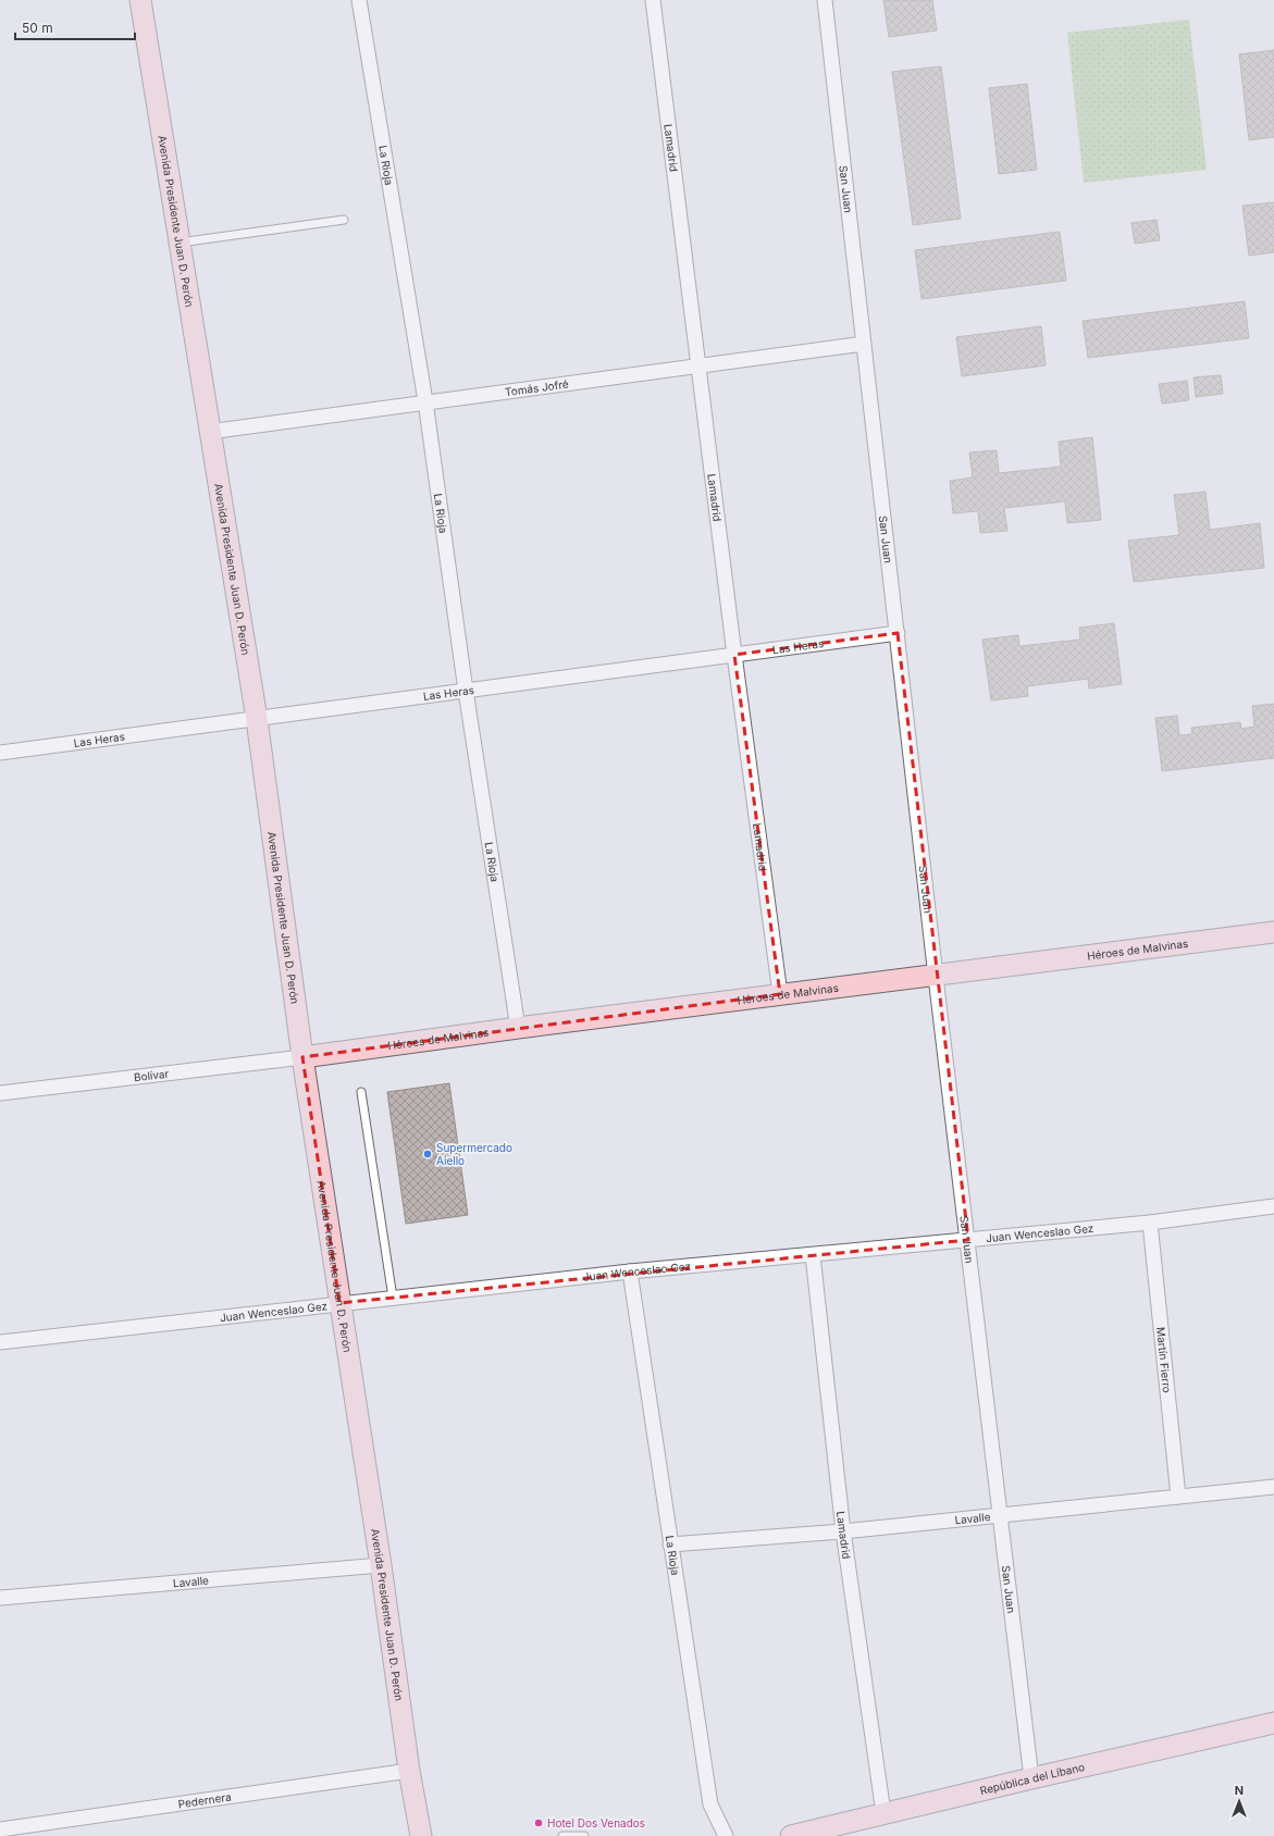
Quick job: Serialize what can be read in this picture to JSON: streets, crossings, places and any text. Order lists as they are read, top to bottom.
{
  "streets": {
    "main road": ["Avenida Presidente Juan D. Perón", "Héroes de Malvinas", "República del Líbano"],
    "street": [
      "Lamadrid",
      "La Rioja",
      "San Juan",
      "Tomás Jofré",
      "Las Heras",
      "Bolívar",
      "Juan Wenceslao Gez",
      "Martín Fierro",
      "Lavalle",
      "Pedernera"
    ]
  },
  "crossings": [
    ["Lamadrid", "Tomás Jofré"],
    ["Lamadrid", "Las Heras"],
    ["Lamadrid", "Héroes de Malvinas"],
    ["Lamadrid", "Juan Wenceslao Gez"],
    ["Lamadrid", "Lavalle"],
    ["Lamadrid", "República del Líbano"],
    ["La Rioja", "Tomás Jofré"],
    ["La Rioja", "Las Heras"],
    ["La Rioja", "Héroes de Malvinas"],
    ["La Rioja", "Juan Wenceslao Gez"],
    ["La Rioja", "Lavalle"],
    ["San Juan", "Tomás Jofré"],
    ["San Juan", "Las Heras"],
    ["San Juan", "Héroes de Malvinas"],
    ["San Juan", "Juan Wenceslao Gez"],
    ["San Juan", "Lavalle"],
    ["San Juan", "República del Líbano"],
    ["Avenida Presidente Juan D. Perón", "Tomás Jofré"],
    ["Avenida Presidente Juan D. Perón", "Las Heras"],
    ["Avenida Presidente Juan D. Perón", "Héroes de Malvinas"],
    ["Avenida Presidente Juan D. Perón", "Bolívar"],
    ["Avenida Presidente Juan D. Perón", "Juan Wenceslao Gez"],
    ["Avenida Presidente Juan D. Perón", "Lavalle"],
    ["Avenida Presidente Juan D. Perón", "Pedernera"],
    ["Héroes de Malvinas", "Bolívar"],
    ["Juan Wenceslao Gez", "Martín Fierro"],
    ["Martín Fierro", "Lavalle"]
  ],
  "places": ["Supermercado Aiello", "Hotel Dos Venados"],
  "scale_bar": "50 m",
  "north": "top"
}
